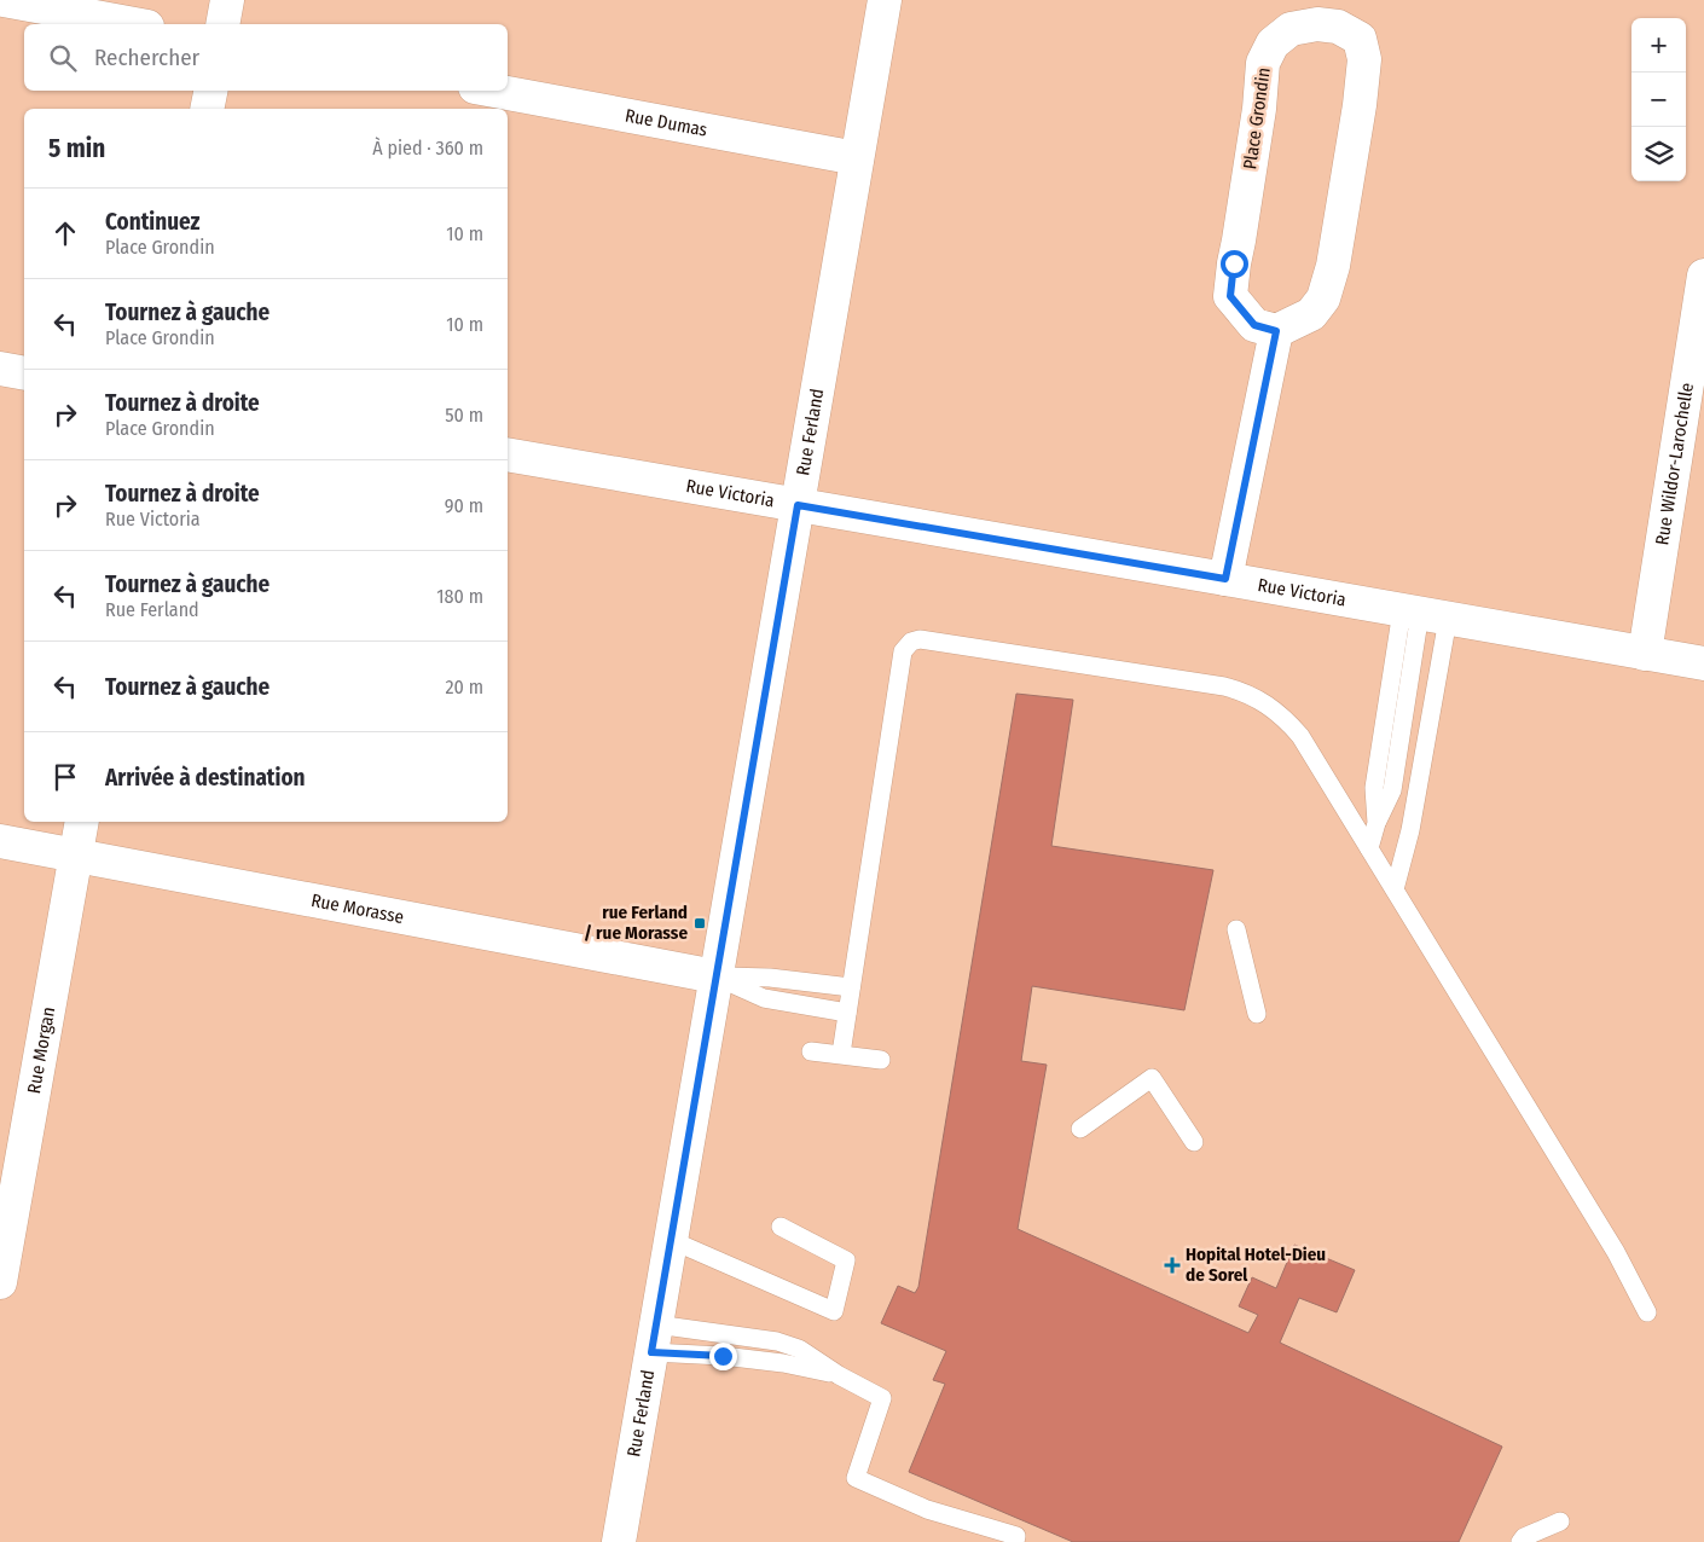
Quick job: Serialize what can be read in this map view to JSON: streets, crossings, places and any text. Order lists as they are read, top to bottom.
{
  "streets": {
    "street": [
      "Place Grondin",
      "Rue Dumas",
      "Rue Ferland",
      "Rue Wildor-Larochelle",
      "Rue Victoria",
      "Rue Morasse",
      "Rue Morgan"
    ]
  },
  "crossings": [
    ["Rue Dumas", "Rue Ferland"],
    ["Rue Ferland", "Rue Victoria"],
    ["Rue Ferland", "Rue Morasse"],
    ["Rue Wildor-Larochelle", "Rue Victoria"],
    ["Rue Morasse", "Rue Morgan"]
  ],
  "places": {
    "transit": ["rue Ferland / rue Morasse"],
    "health": ["Hopital Hotel-Dieu de Sorel"]
  },
  "page": {
    "map_buttons": ["+", "−"],
    "search": "Rechercher",
    "heading": ["5 min", "À pied · 360 m"],
    "list": [
      ["Continuez", "Place Grondin", "10 m"],
      ["Tournez à gauche", "Place Grondin", "10 m"],
      ["Tournez à droite", "Place Grondin", "50 m"],
      ["Tournez à droite", "Rue Victoria", "90 m"],
      ["Tournez à gauche", "Rue Ferland", "180 m"],
      ["Tournez à gauche", "20 m"],
      "Arrivée à destination"
    ]
  }
}
